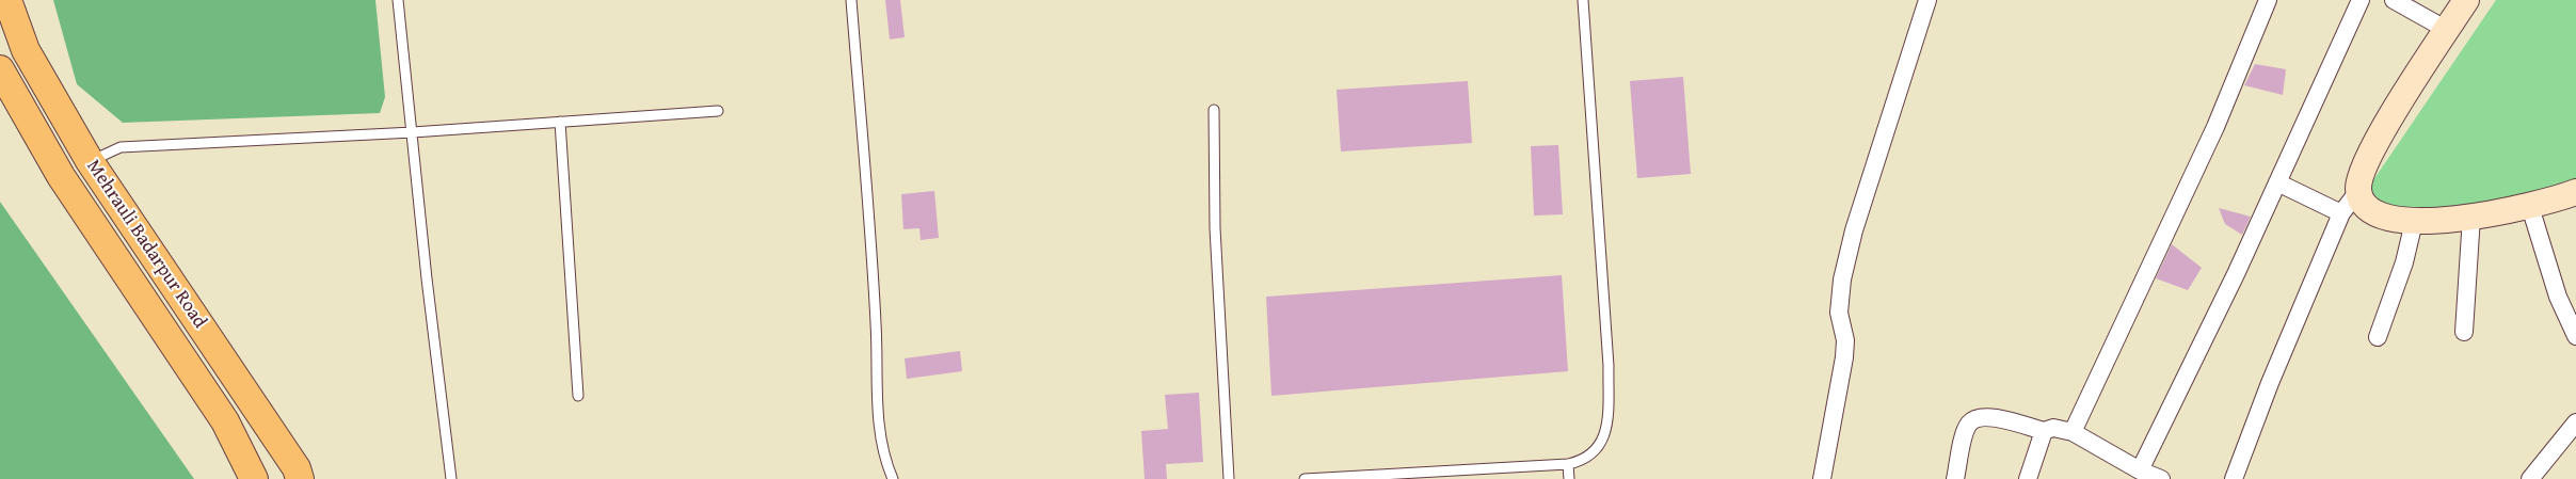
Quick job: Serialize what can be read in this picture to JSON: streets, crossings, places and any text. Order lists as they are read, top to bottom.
{
  "streets": {
    "main road": ["Mehrauli Badarpur Road"]
  }
}
